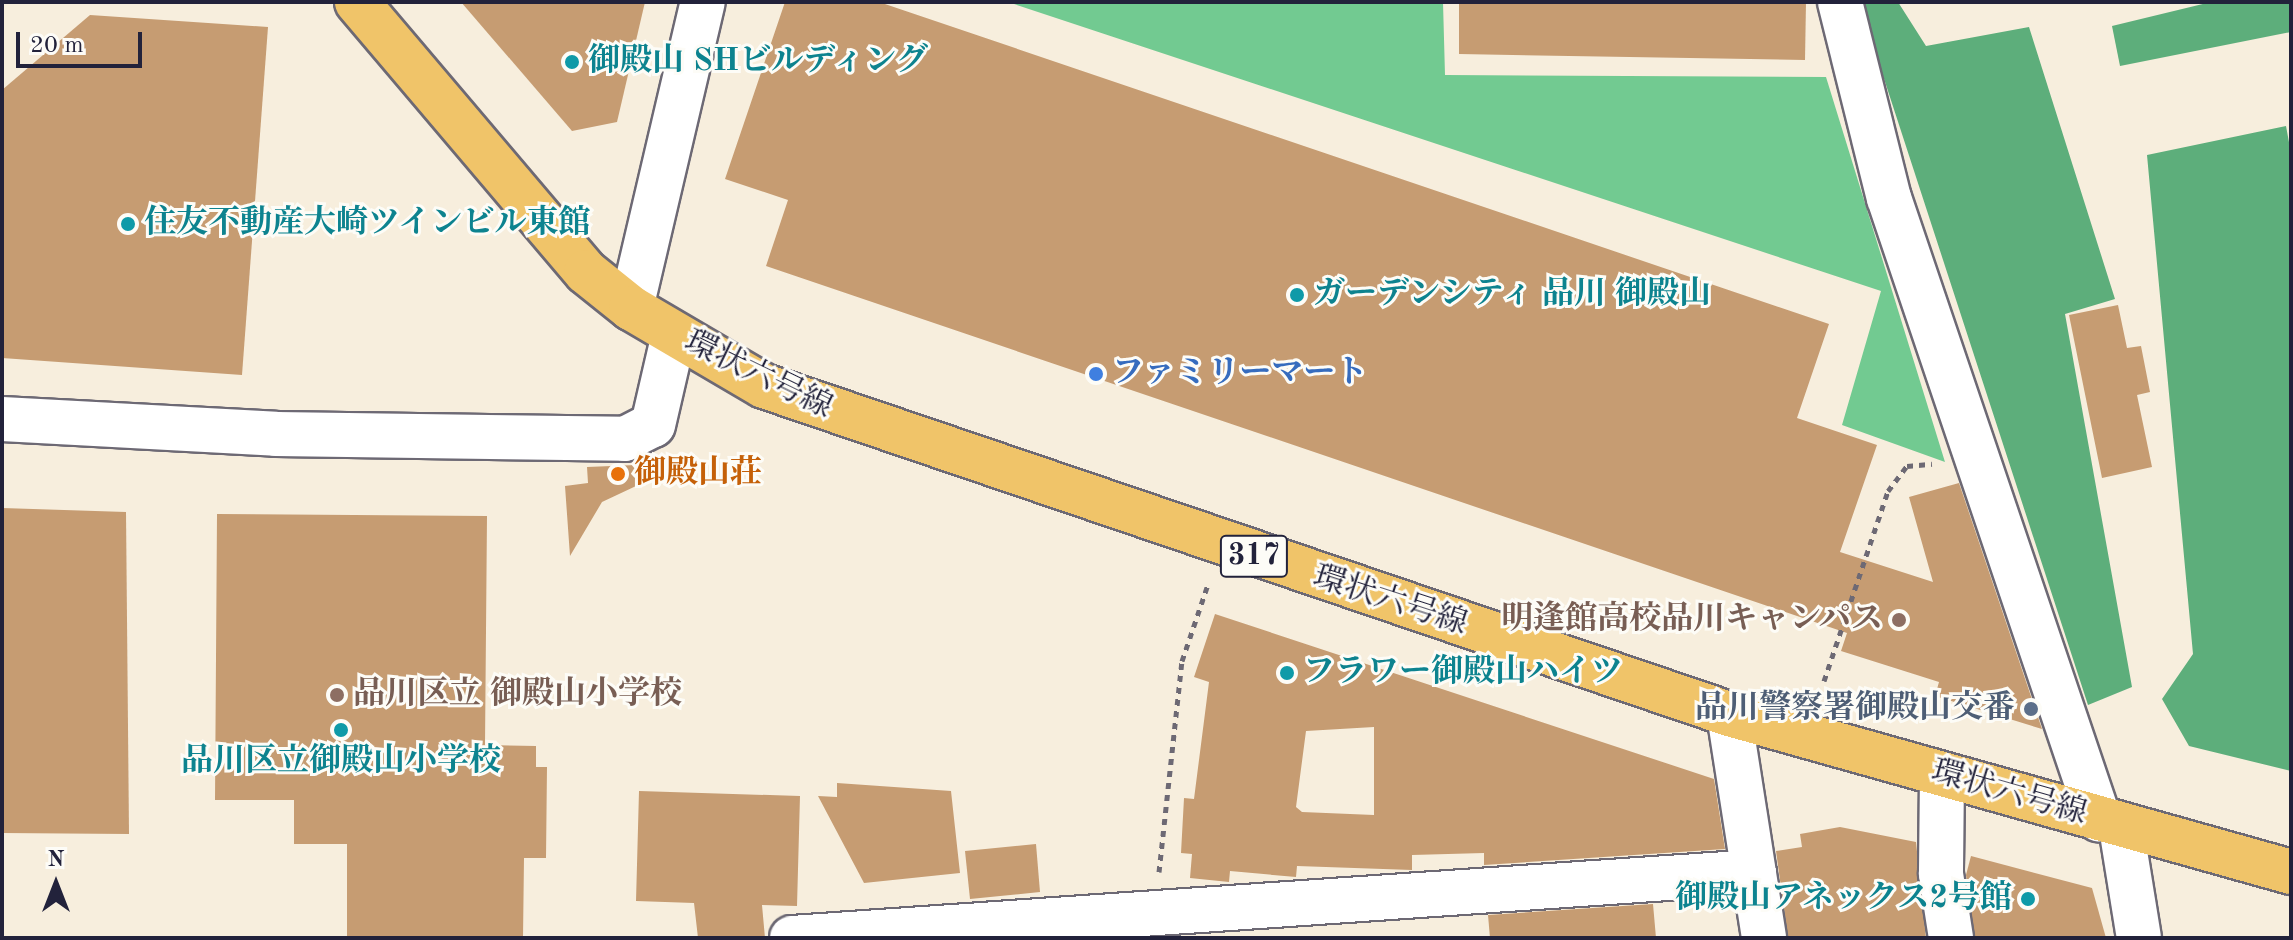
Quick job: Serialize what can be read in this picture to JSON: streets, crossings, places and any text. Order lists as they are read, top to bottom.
{
  "streets": {
    "main road": ["環状六号線", "317"]
  },
  "places": [
    "御殿山 SHビルディング",
    "住友不動産大崎ツインビル東館",
    "ガーデンシティ 品川 御殿山",
    "ファミリーマート",
    "御殿山荘",
    "明逢館高校品川キャンパス",
    "フラワー御殿山ハイツ",
    "品川区立 御殿山小学校",
    "品川警察署御殿山交番",
    "品川区立御殿山小学校",
    "御殿山アネックス2号館"
  ],
  "scale_bar": "20 m",
  "north": "top"
}
